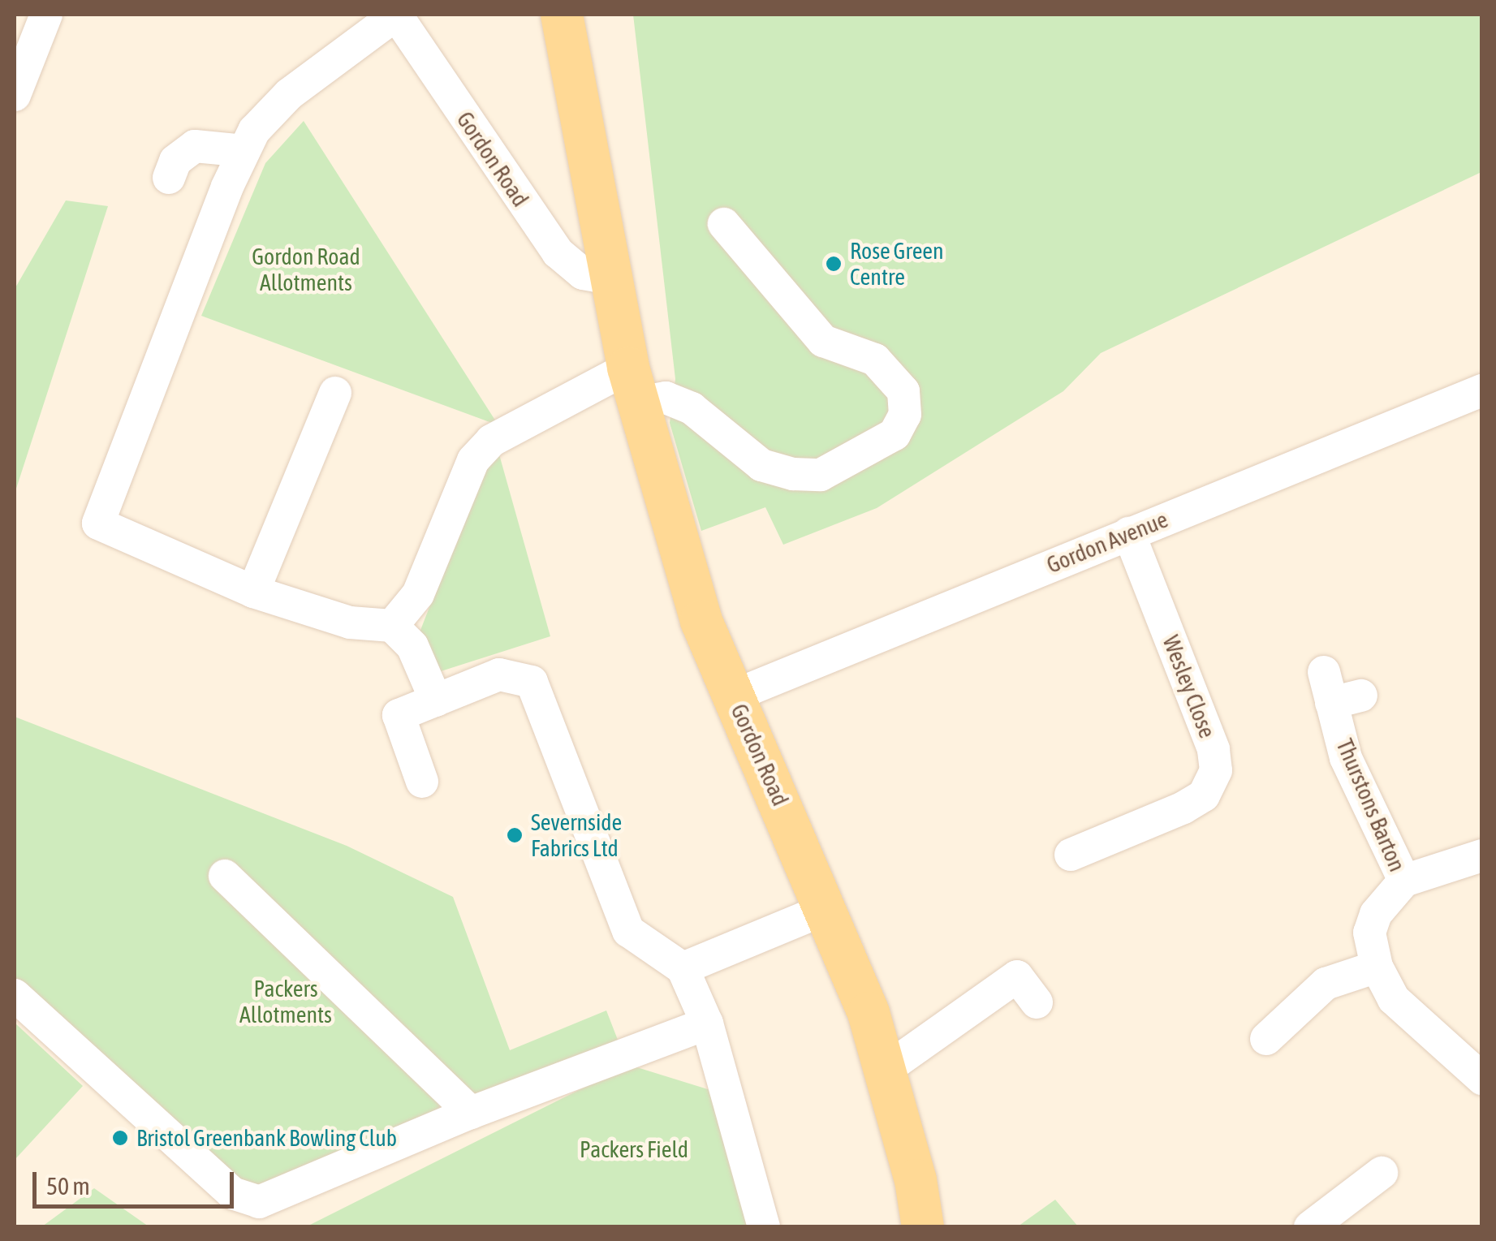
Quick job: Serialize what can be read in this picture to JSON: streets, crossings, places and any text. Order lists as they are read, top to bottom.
{
  "streets": {
    "main road": ["Gordon Road"],
    "street": ["Gordon Avenue", "Wesley Close", "Thurstons Barton"]
  },
  "crossings": [
    ["Gordon Road", "Gordon Avenue"],
    ["Gordon Avenue", "Wesley Close"]
  ],
  "parks": ["Gordon Road Allotments", "Packers Allotments", "Packers Field"],
  "places": ["Rose Green Centre", "Severnside Fabrics Ltd", "Bristol Greenbank Bowling Club"],
  "scale_bar": "50 m"
}
